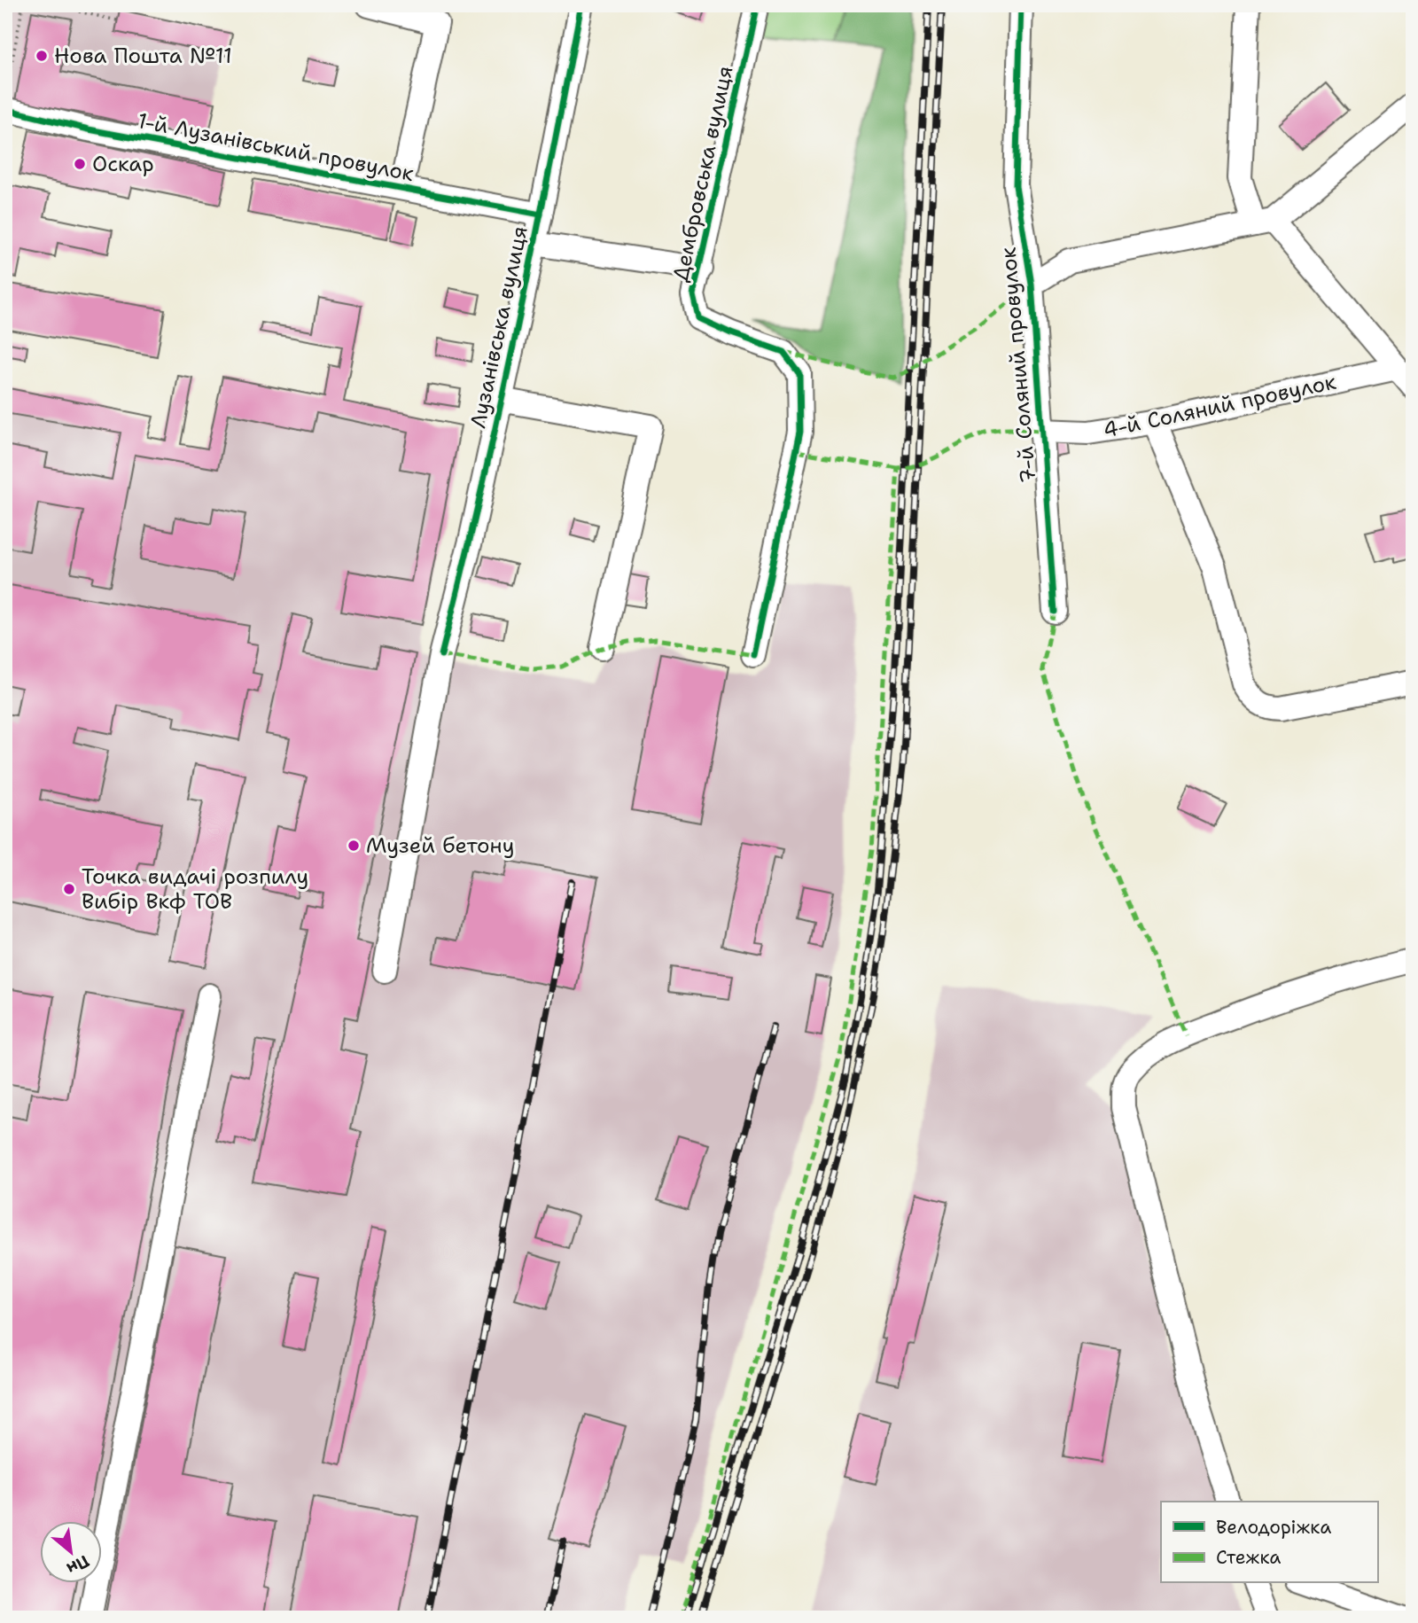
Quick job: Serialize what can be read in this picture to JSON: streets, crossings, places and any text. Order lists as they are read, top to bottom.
{
  "streets": {
    "street": [
      "1-й Лузанівський провулок",
      "Дембровська вулиця",
      "Лузанівська вулиця",
      "7-й Соляний провулок",
      "4-й Соляний провулок"
    ]
  },
  "crossings": [
    ["1-й Лузанівський провулок", "Лузанівська вулиця"],
    ["7-й Соляний провулок", "4-й Соляний провулок"]
  ],
  "places": [
    "Нова Пошта №11",
    "Оскар",
    "Музей бетону",
    "Точка видачі розпилу Вибір Вкф ТОВ"
  ],
  "legend": ["Велодоріжка", "Стежка"],
  "north": "bottom right"
}
